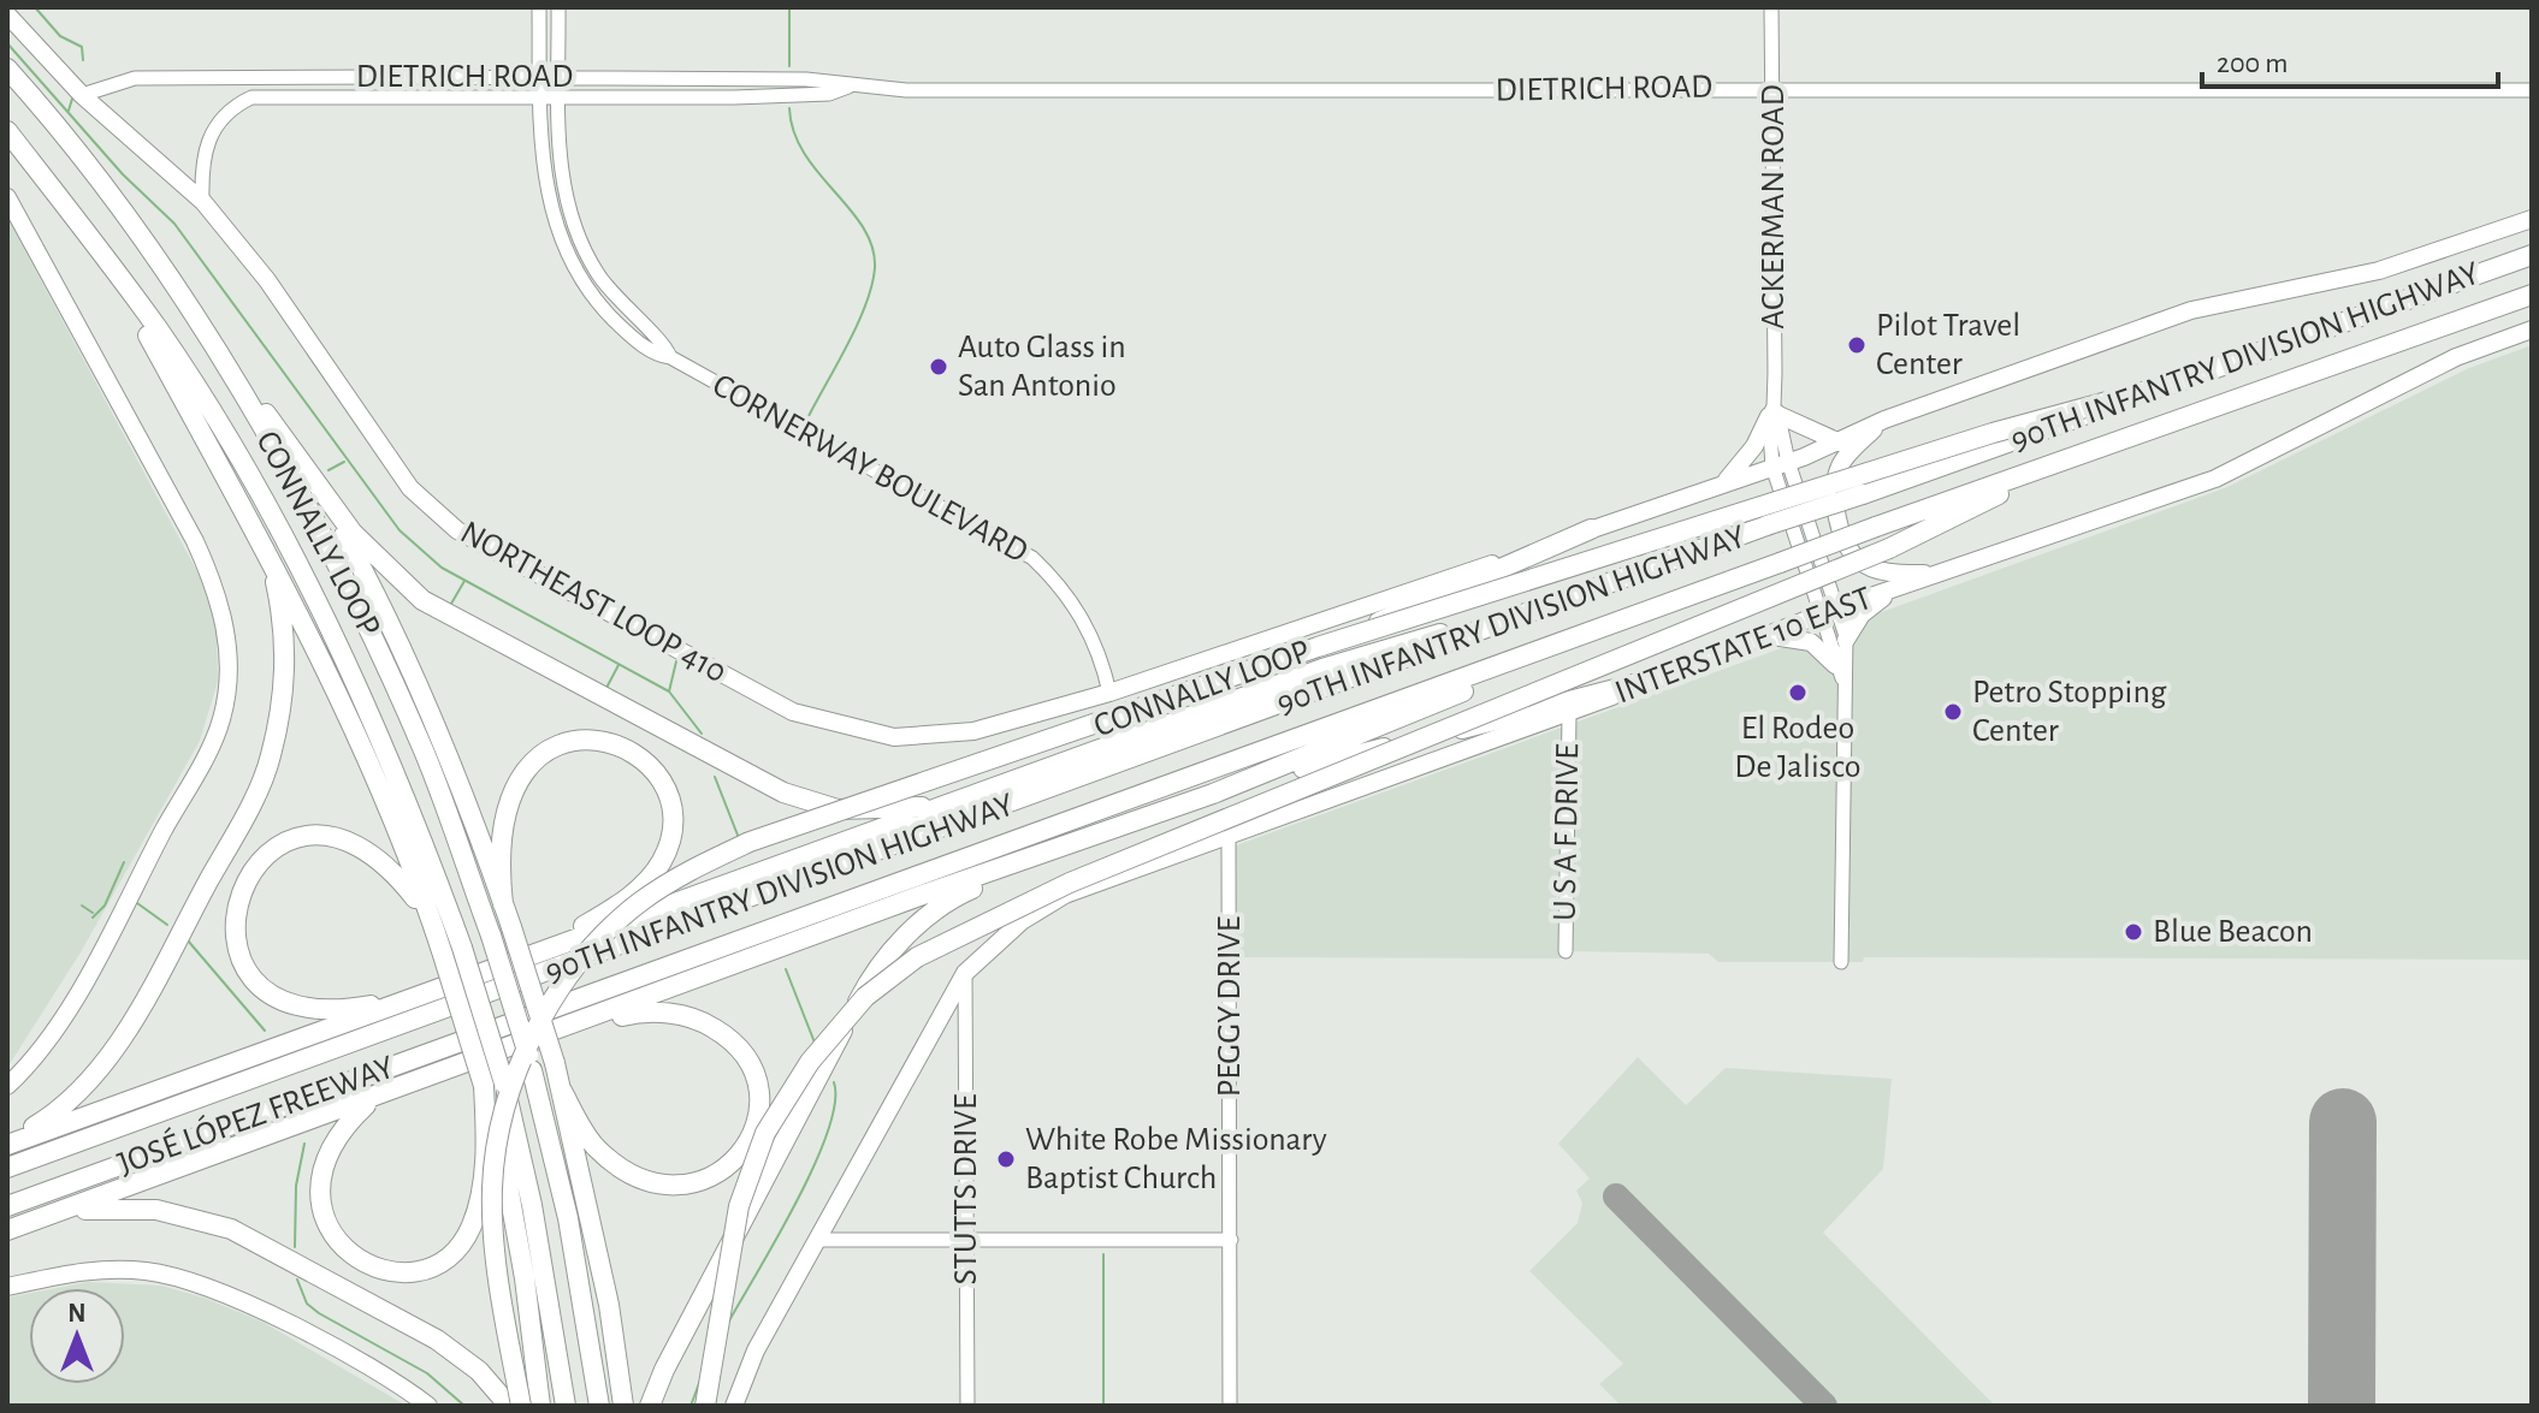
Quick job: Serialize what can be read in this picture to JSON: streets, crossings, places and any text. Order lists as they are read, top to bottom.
{
  "streets": {
    "highway": ["90TH INFANTRY DIVISION HIGHWAY", "CONNALLY LOOP", "JOSÉ LÓPEZ FREEWAY"],
    "main road": ["NORTHEAST LOOP 410", "INTERSTATE 10 EAST"],
    "street": [
      "DIETRICH ROAD",
      "ACKERMAN ROAD",
      "CORNERWAY BOULEVARD",
      "U S A F DRIVE",
      "PEGGY DRIVE",
      "STUTTS DRIVE"
    ]
  },
  "crossings": [
    ["DIETRICH ROAD", "ACKERMAN ROAD"],
    ["DIETRICH ROAD", "CORNERWAY BOULEVARD"],
    ["DIETRICH ROAD", "NORTHEAST LOOP 410"],
    ["ACKERMAN ROAD", "INTERSTATE 10 EAST"],
    ["90TH INFANTRY DIVISION HIGHWAY", "CONNALLY LOOP"],
    ["90TH INFANTRY DIVISION HIGHWAY", "JOSÉ LÓPEZ FREEWAY"],
    ["CORNERWAY BOULEVARD", "NORTHEAST LOOP 410"],
    ["INTERSTATE 10 EAST", "U S A F DRIVE"],
    ["INTERSTATE 10 EAST", "PEGGY DRIVE"],
    ["INTERSTATE 10 EAST", "STUTTS DRIVE"]
  ],
  "places": [
    "Pilot Travel Center",
    "Auto Glass in San Antonio",
    "El Rodeo De Jalisco",
    "Petro Stopping Center",
    "Blue Beacon",
    "White Robe Missionary Baptist Church"
  ],
  "scale_bar": "200 m",
  "north": "top"
}
